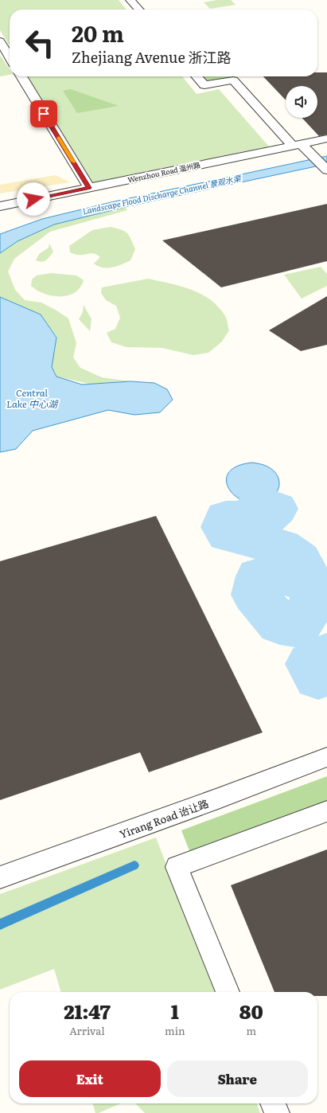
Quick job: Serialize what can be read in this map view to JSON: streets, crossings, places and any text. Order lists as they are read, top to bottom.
{
  "streets": {
    "street": ["Wenzhou Road 温州路", "Yirang Road 诒让路"]
  },
  "water": ["Landscape Flood Discharge Channel 景观水渠", "Central Lake 中心湖"],
  "page": {
    "turn": ["20 m", "Zhejiang Avenue 浙江路"],
    "eta": [
      "21:47",
      "Arrival",
      "1",
      "min",
      "80",
      "m"
    ],
    "buttons": ["Exit", "Share"]
  }
}
